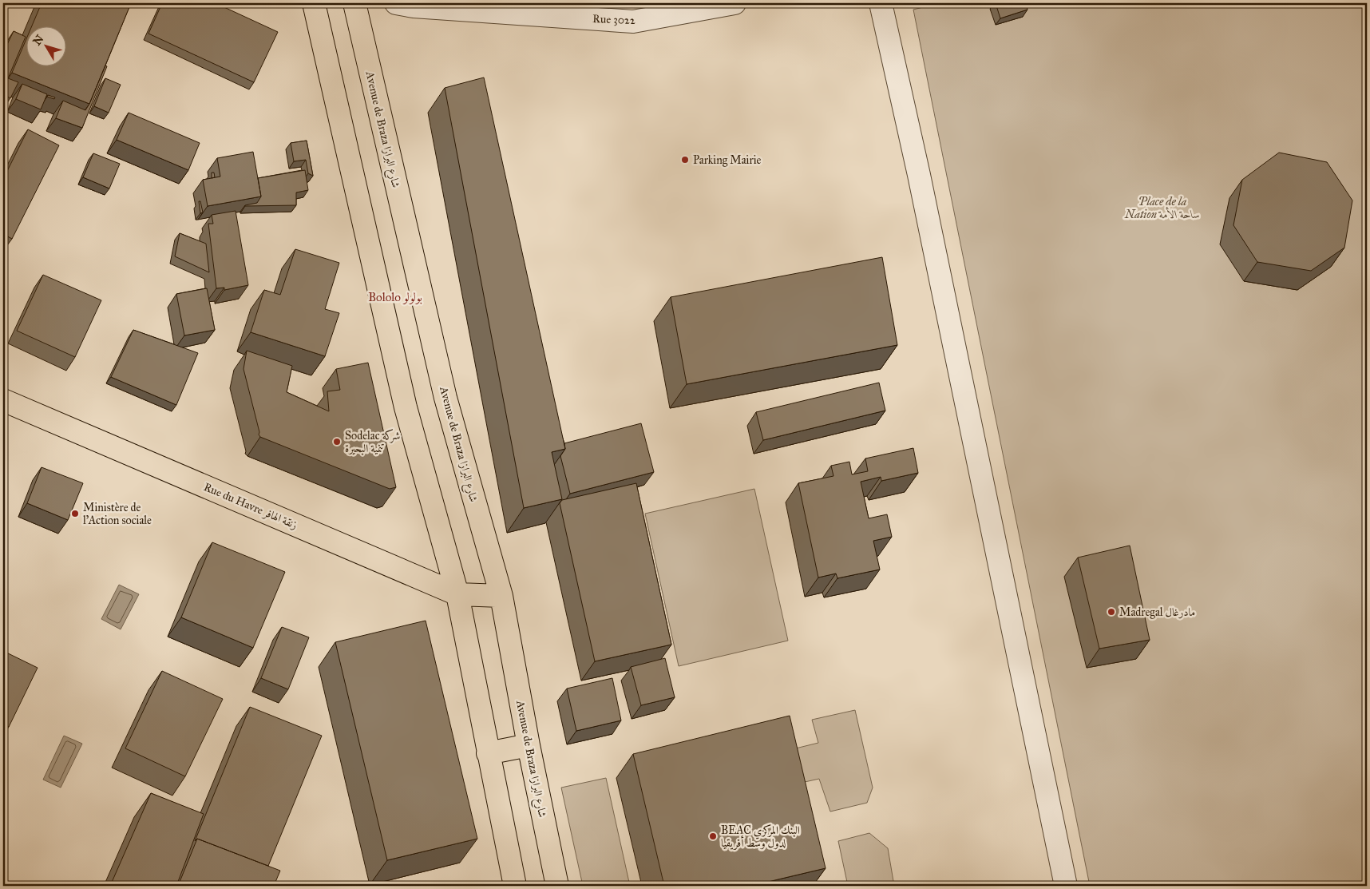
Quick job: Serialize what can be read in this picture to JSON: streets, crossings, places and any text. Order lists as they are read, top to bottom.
{
  "streets": {
    "main road": ["Avenue de Braza شارع البرازا", "Rue du Havre زنقة الهافر"],
    "street": ["Rue 3022"]
  },
  "crossings": [
    ["Avenue de Braza شارع البرازا", "Rue du Havre زنقة الهافر"]
  ],
  "districts": ["Bololo بولولو"],
  "parks": ["Place de la Nation ساحة الأمة"],
  "places": [
    "Parking Mairie",
    "Sodelac شركة تنمية البحيرة",
    "Ministère de l'Action sociale",
    "Madregal مادرغال",
    "BEAC البنك المركزي لدول وسط أفريقيا"
  ],
  "north": "top left"
}
